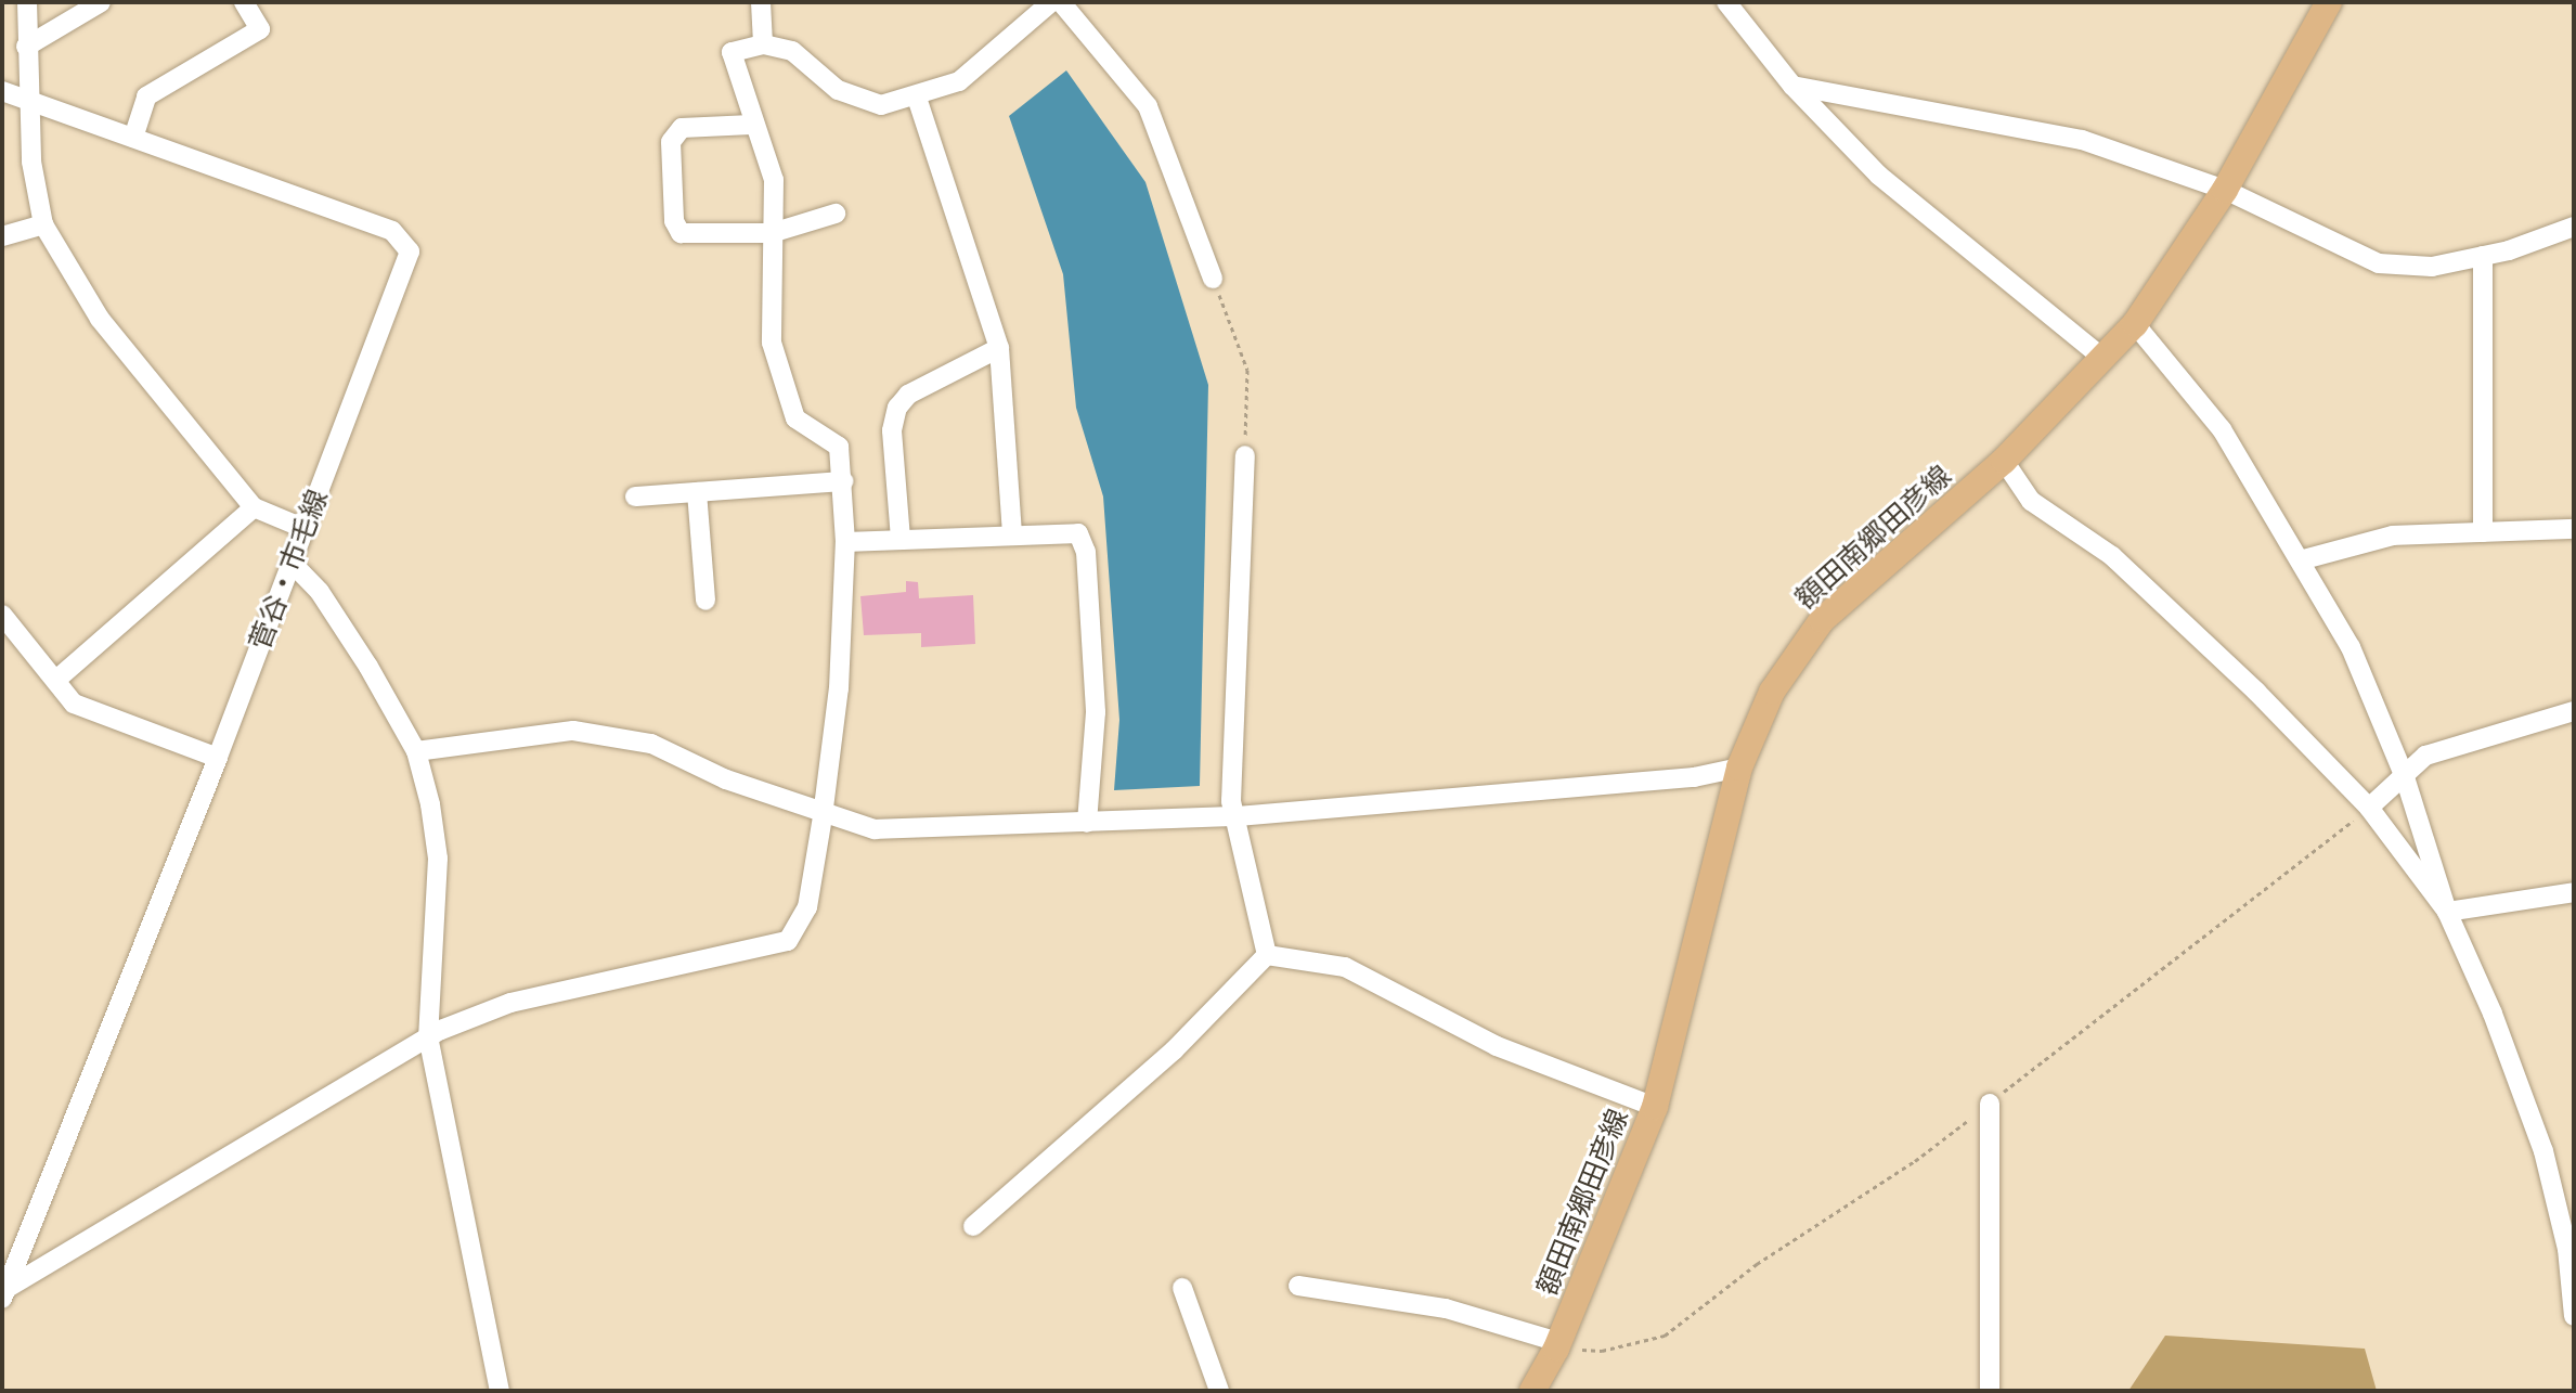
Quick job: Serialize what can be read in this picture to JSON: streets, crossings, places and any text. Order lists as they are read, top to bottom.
{
  "streets": {
    "main road": ["額田南郷田彦線"],
    "street": ["菅谷・市毛線"]
  }
}
